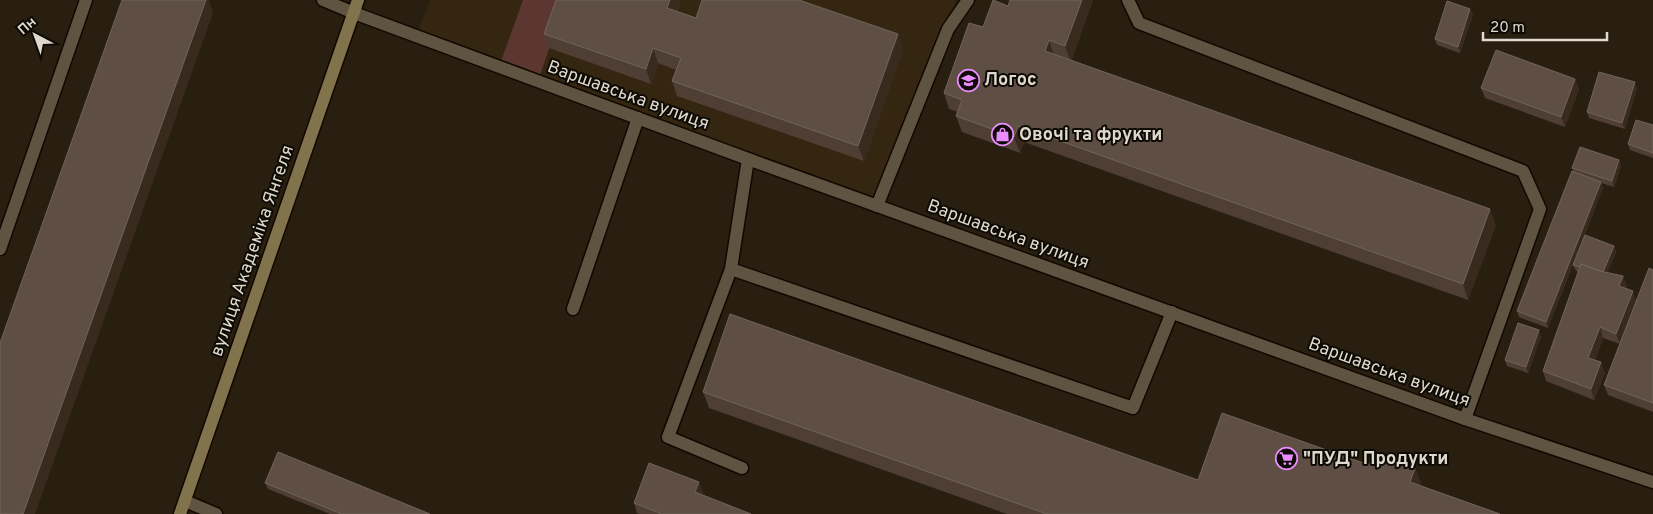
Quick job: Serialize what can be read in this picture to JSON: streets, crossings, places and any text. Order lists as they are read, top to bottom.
{
  "streets": {
    "main road": ["вулиця Академіка Янгеля"],
    "street": ["Варшавська вулиця"]
  },
  "crossings": [
    ["Варшавська вулиця", "вулиця Академіка Янгеля"]
  ],
  "places": {
    "school or university": ["Логос"],
    "shop": ["Овочі та фрукти"],
    "supermarket": ["\"ПУД\" Продукти"]
  },
  "scale_bar": "20 m",
  "north": "top left"
}
